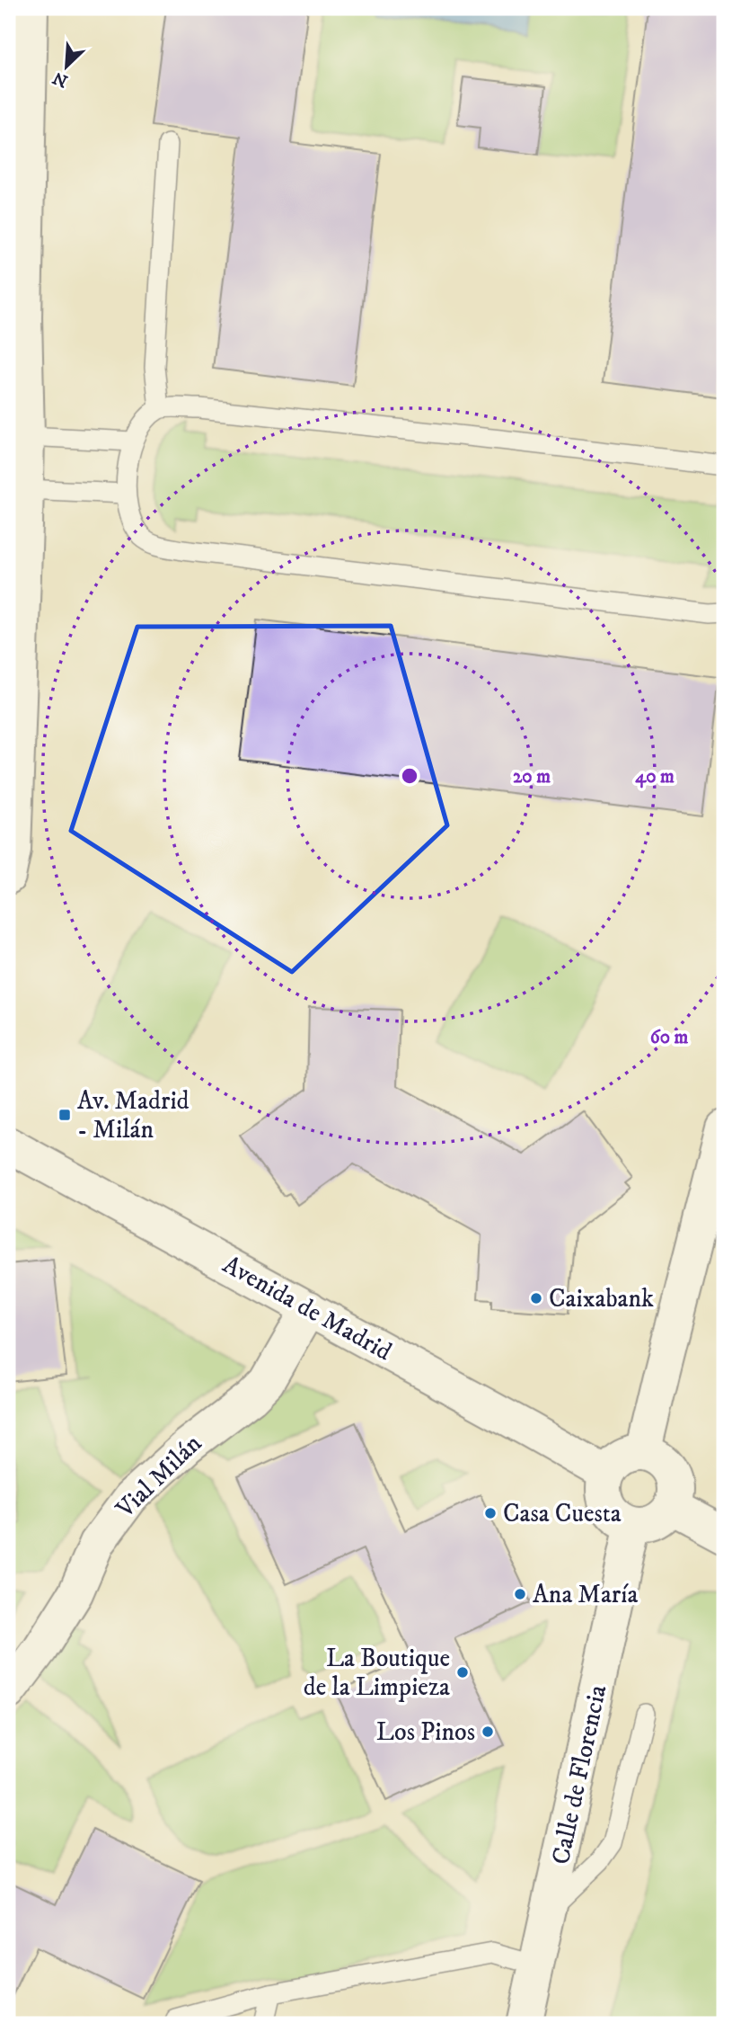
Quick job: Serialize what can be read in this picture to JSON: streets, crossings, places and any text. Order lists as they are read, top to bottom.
{
  "streets": {
    "street": ["Avenida de Madrid", "Vial Milán", "Calle de Florencia"]
  },
  "crossings": [
    ["Avenida de Madrid", "Vial Milán"],
    ["Avenida de Madrid", "Calle de Florencia"]
  ],
  "places": {
    "transit": ["Av. Madrid - Milán"],
    "other": [
      "Caixabank",
      "Casa Cuesta",
      "Ana María",
      "La Boutique de la Limpieza",
      "Los Pinos"
    ]
  },
  "north": "bottom left",
  "rings": ["20 m", "40 m", "60 m"]
}
